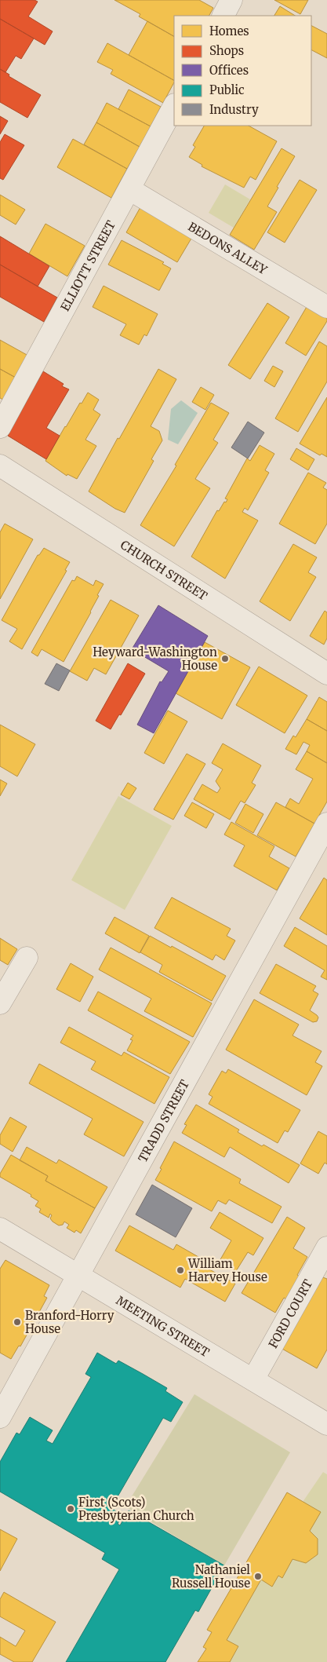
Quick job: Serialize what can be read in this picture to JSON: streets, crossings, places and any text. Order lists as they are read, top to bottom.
{
  "streets": {
    "street": [
      "BEDONS ALLEY",
      "ELLIOTT STREET",
      "CHURCH STREET",
      "TRADD STREET",
      "FORD COURT",
      "MEETING STREET"
    ]
  },
  "crossings": [
    ["BEDONS ALLEY", "ELLIOTT STREET"],
    ["TRADD STREET", "MEETING STREET"],
    ["FORD COURT", "MEETING STREET"]
  ],
  "places": [
    "Heyward-Washington House",
    "William Harvey House",
    "Branford-Horry House",
    "First (Scots) Presbyterian Church",
    "Nathaniel Russell House"
  ],
  "legend": [
    "Homes",
    "Shops",
    "Offices",
    "Public",
    "Industry"
  ]
}
